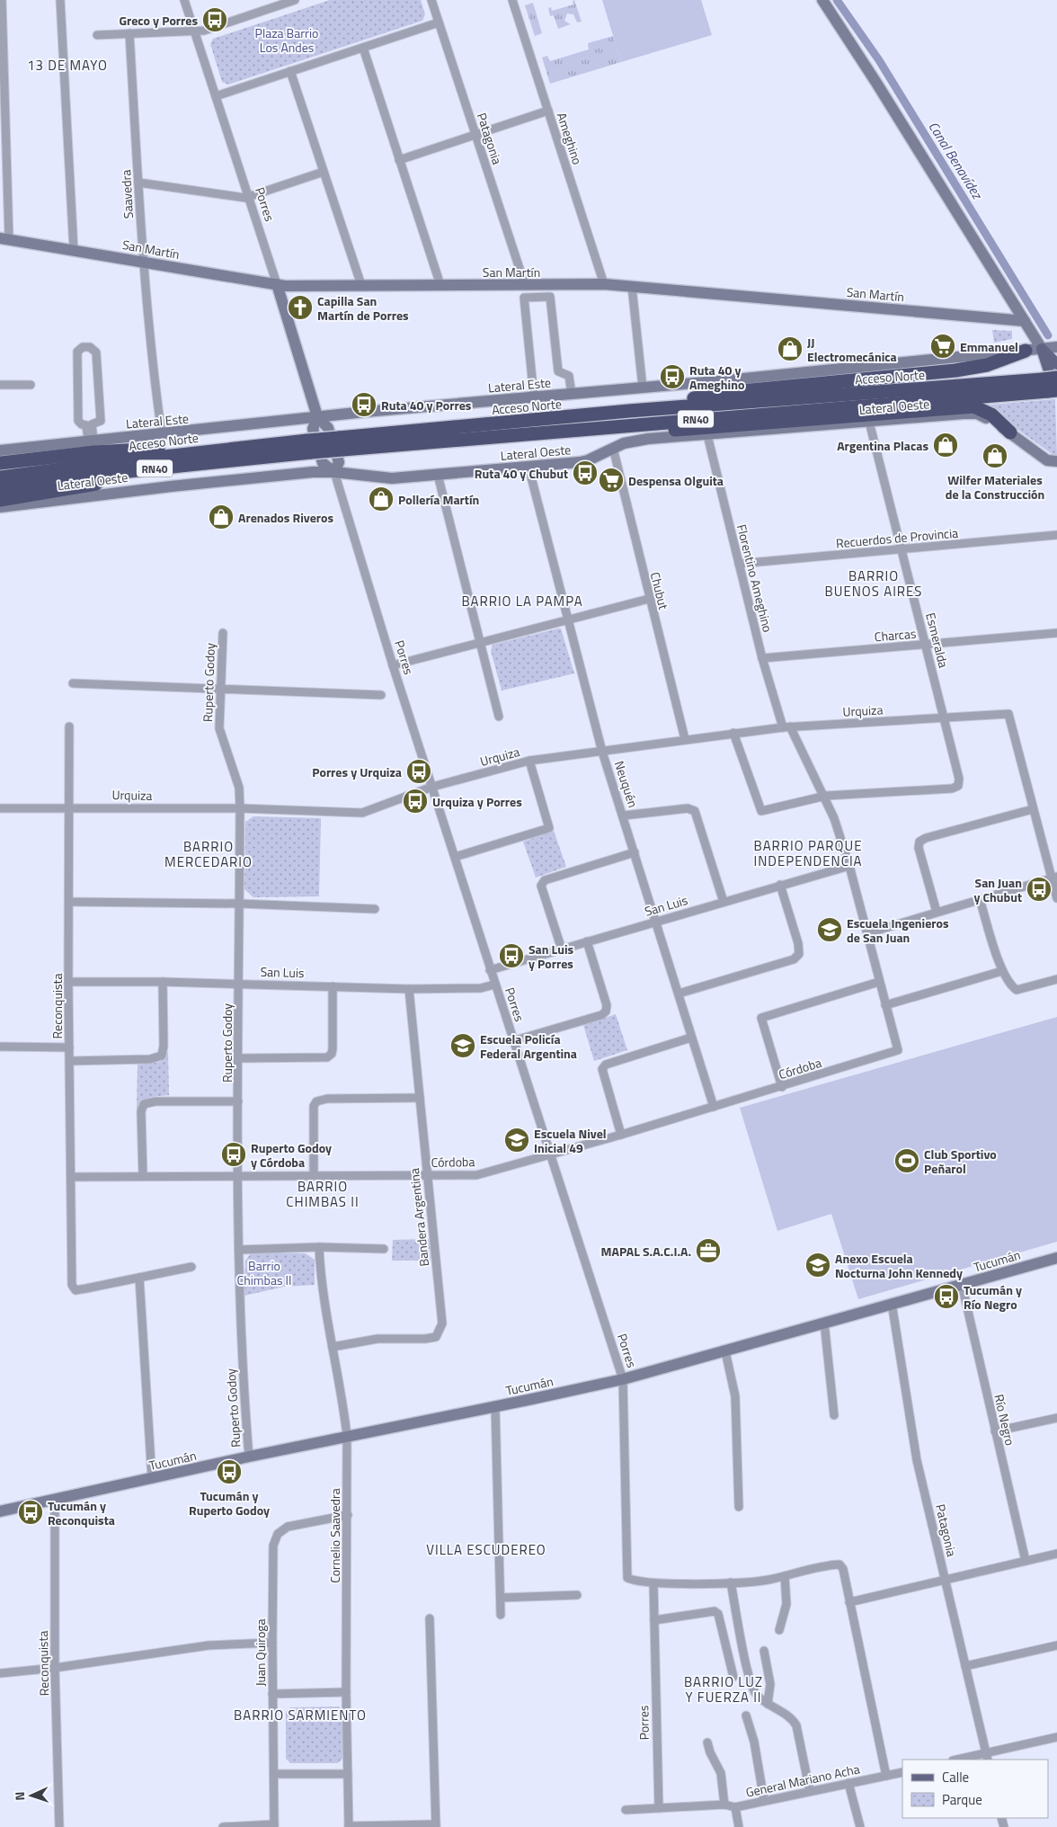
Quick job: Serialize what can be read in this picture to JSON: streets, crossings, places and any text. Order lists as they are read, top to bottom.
{
  "streets": {
    "highway": ["Acceso Norte", "RN40"],
    "street": [
      "Patagonia",
      "Ameghino",
      "Saavedra",
      "Porres",
      "San Martín",
      "Lateral Este",
      "Lateral Oeste",
      "Recuerdos de Provincia",
      "Florentino Ameghino",
      "Chubut",
      "Charcas",
      "Esmeralda",
      "Ruperto Godoy",
      "Urquiza",
      "Neuquén",
      "San Luis",
      "Reconquista",
      "Córdoba",
      "Bandera Argentina",
      "Tucumán",
      "Río Negro",
      "Cornelio Saavedra",
      "Juan Quiroga",
      "General Mariano Acha"
    ]
  },
  "crossings": [
    ["Patagonia", "San Martín"],
    ["Patagonia", "Tucumán"],
    ["Ameghino", "San Martín"],
    ["Saavedra", "San Martín"],
    ["Saavedra", "Lateral Este"],
    ["Porres", "San Martín"],
    ["Porres", "Lateral Este"],
    ["Porres", "Lateral Oeste"],
    ["Porres", "Urquiza"],
    ["Porres", "San Luis"],
    ["Porres", "Córdoba"],
    ["Porres", "Tucumán"],
    ["Porres", "General Mariano Acha"],
    ["Lateral Oeste", "Florentino Ameghino"],
    ["Lateral Oeste", "Chubut"],
    ["Lateral Oeste", "Esmeralda"],
    ["Lateral Oeste", "Neuquén"],
    ["Recuerdos de Provincia", "Florentino Ameghino"],
    ["Recuerdos de Provincia", "Esmeralda"],
    ["Florentino Ameghino", "Charcas"],
    ["Florentino Ameghino", "Esmeralda"],
    ["Florentino Ameghino", "Urquiza"],
    ["Florentino Ameghino", "San Luis"],
    ["Florentino Ameghino", "Córdoba"],
    ["Chubut", "Urquiza"],
    ["Charcas", "Esmeralda"],
    ["Esmeralda", "Urquiza"],
    ["Ruperto Godoy", "Urquiza"],
    ["Ruperto Godoy", "San Luis"],
    ["Ruperto Godoy", "Córdoba"],
    ["Ruperto Godoy", "Tucumán"],
    ["Urquiza", "Neuquén"],
    ["Urquiza", "Reconquista"],
    ["Neuquén", "San Luis"],
    ["Neuquén", "Córdoba"],
    ["San Luis", "Reconquista"],
    ["San Luis", "Bandera Argentina"],
    ["Reconquista", "Córdoba"],
    ["Reconquista", "Tucumán"],
    ["Córdoba", "Bandera Argentina"],
    ["Bandera Argentina", "Cornelio Saavedra"],
    ["Tucumán", "Río Negro"],
    ["Tucumán", "Cornelio Saavedra"],
    ["Cornelio Saavedra", "Juan Quiroga"]
  ],
  "districts": [
    "13 DE MAYO",
    "BARRIO BUENOS AIRES",
    "BARRIO LA PAMPA",
    "BARRIO PARQUE INDEPENDENCIA",
    "BARRIO MERCEDARIO",
    "BARRIO CHIMBAS II",
    "VILLA ESCUDEREO",
    "BARRIO LUZ Y FUERZA II",
    "BARRIO SARMIENTO"
  ],
  "water": ["Canal Benavídez"],
  "parks": ["Plaza Barrio Los Andes", "Barrio Chimbas II"],
  "places": {
    "bus stop": [
      "Greco y Porres",
      "Ruta 40 y Ameghino",
      "Ruta 40 y Porres",
      "Ruta 40 y Chubut",
      "Porres y Urquiza",
      "Urquiza y Porres",
      "San Juan y Chubut",
      "San Luis y Porres",
      "Ruperto Godoy y Córdoba",
      "Tucumán y Río Negro",
      "Tucumán y Ruperto Godoy",
      "Tucumán y Reconquista"
    ],
    "church": ["Capilla San Martín de Porres"],
    "supermarket": ["Emmanuel", "Despensa Olguita"],
    "shop": [
      "JJ Electromecánica",
      "Argentina Placas",
      "Wilfer Materiales de la Construcción",
      "Pollería Martín",
      "Arenados Riveros"
    ],
    "school or university": [
      "Escuela Ingenieros de San Juan",
      "Escuela Policía Federal Argentina",
      "Escuela Nivel Inicial 49",
      "Anexo Escuela Nocturna John Kennedy"
    ],
    "sports": ["Club Sportivo Peñarol"],
    "office": ["MAPAL S.A.C.I.A."]
  },
  "legend": ["Calle", "Parque"],
  "north": "left"
}
